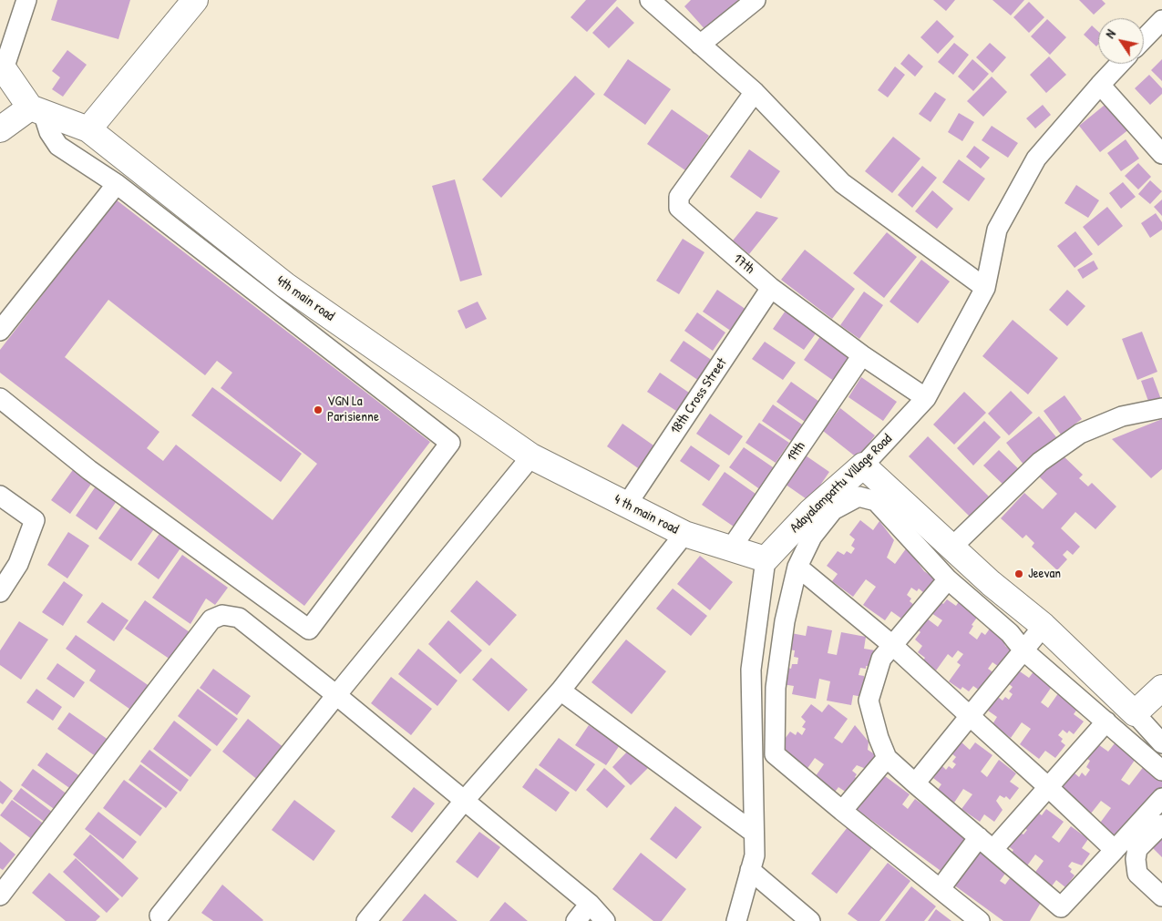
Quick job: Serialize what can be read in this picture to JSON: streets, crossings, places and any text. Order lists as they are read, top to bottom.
{
  "streets": {
    "street": [
      "17th",
      "4th main road",
      "18th Cross Street",
      "19th",
      "Adayalampattu Village Road",
      "4 th main road"
    ]
  },
  "crossings": [
    ["17th", "18th Cross Street"],
    ["17th", "19th"],
    ["17th", "Adayalampattu Village Road"],
    ["4th main road", "4 th main road"],
    ["18th Cross Street", "4 th main road"],
    ["19th", "4 th main road"],
    ["Adayalampattu Village Road", "4 th main road"]
  ],
  "places": ["VGN La Parisienne", "Jeevan"],
  "north": "top left"
}
